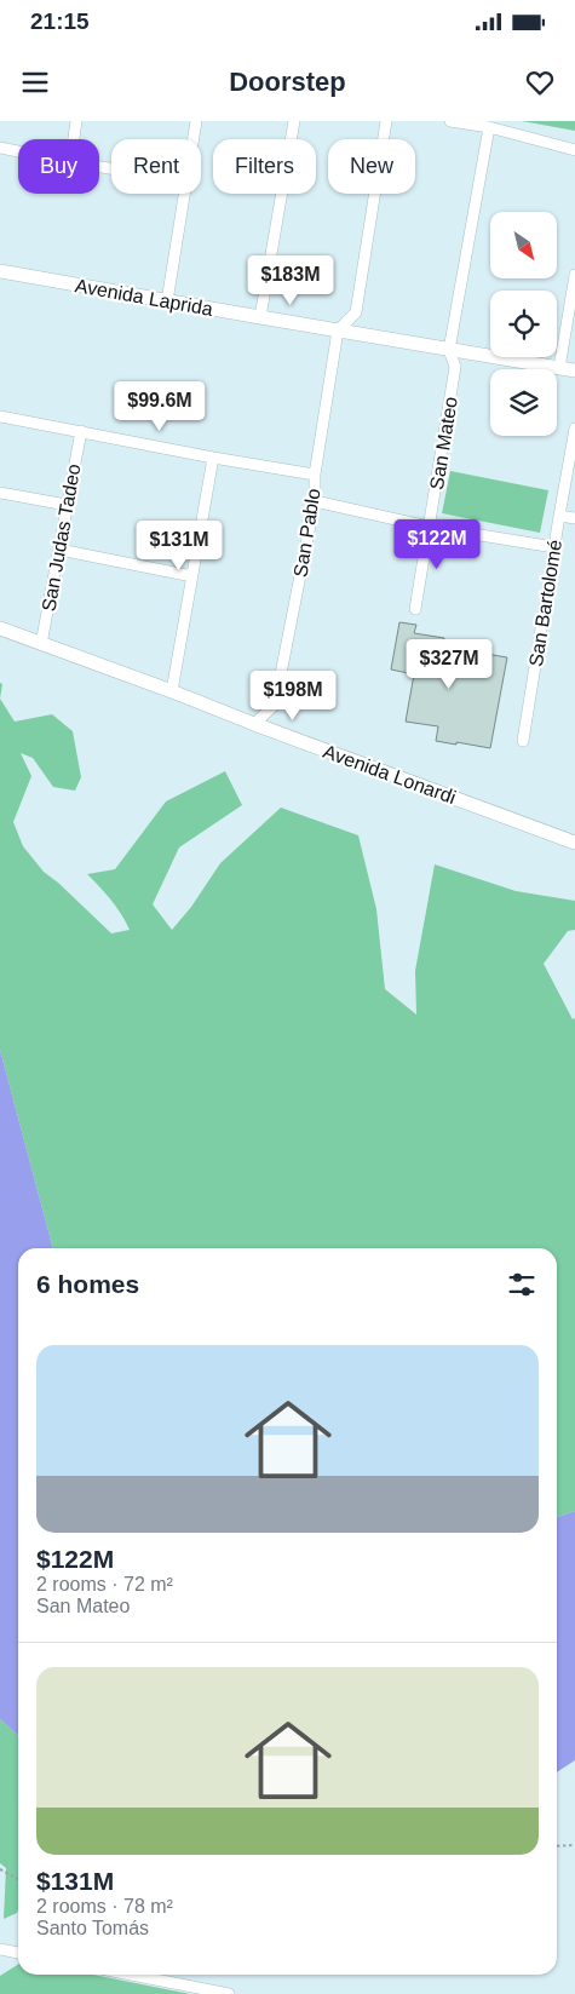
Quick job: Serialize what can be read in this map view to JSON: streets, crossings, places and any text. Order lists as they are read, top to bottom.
{
  "streets": {
    "street": [
      "Avenida Laprida",
      "San Mateo",
      "San Pablo",
      "San Judas Tadeo",
      "San Bartolomé",
      "Avenida Lonardi"
    ]
  },
  "crossings": [
    ["Avenida Laprida", "San Mateo"],
    ["Avenida Laprida", "San Pablo"],
    ["San Pablo", "Avenida Lonardi"],
    ["San Judas Tadeo", "Avenida Lonardi"]
  ],
  "north": "bottom right",
  "page": {
    "status": "21:15",
    "header": "Doorstep",
    "chip": [
      "Buy",
      "Rent",
      "Filters",
      "New"
    ],
    "price": [
      "$183M",
      "$99.6M",
      "$122M",
      "$131M",
      "$327M",
      "$198M"
    ],
    "heading": "6 homes",
    "list": [
      {
        "name": "$122M",
        "note": "2 rooms · 72 m² · San Mateo"
      },
      {
        "name": "$131M",
        "note": "2 rooms · 78 m² · Santo Tomás"
      }
    ]
  }
}
